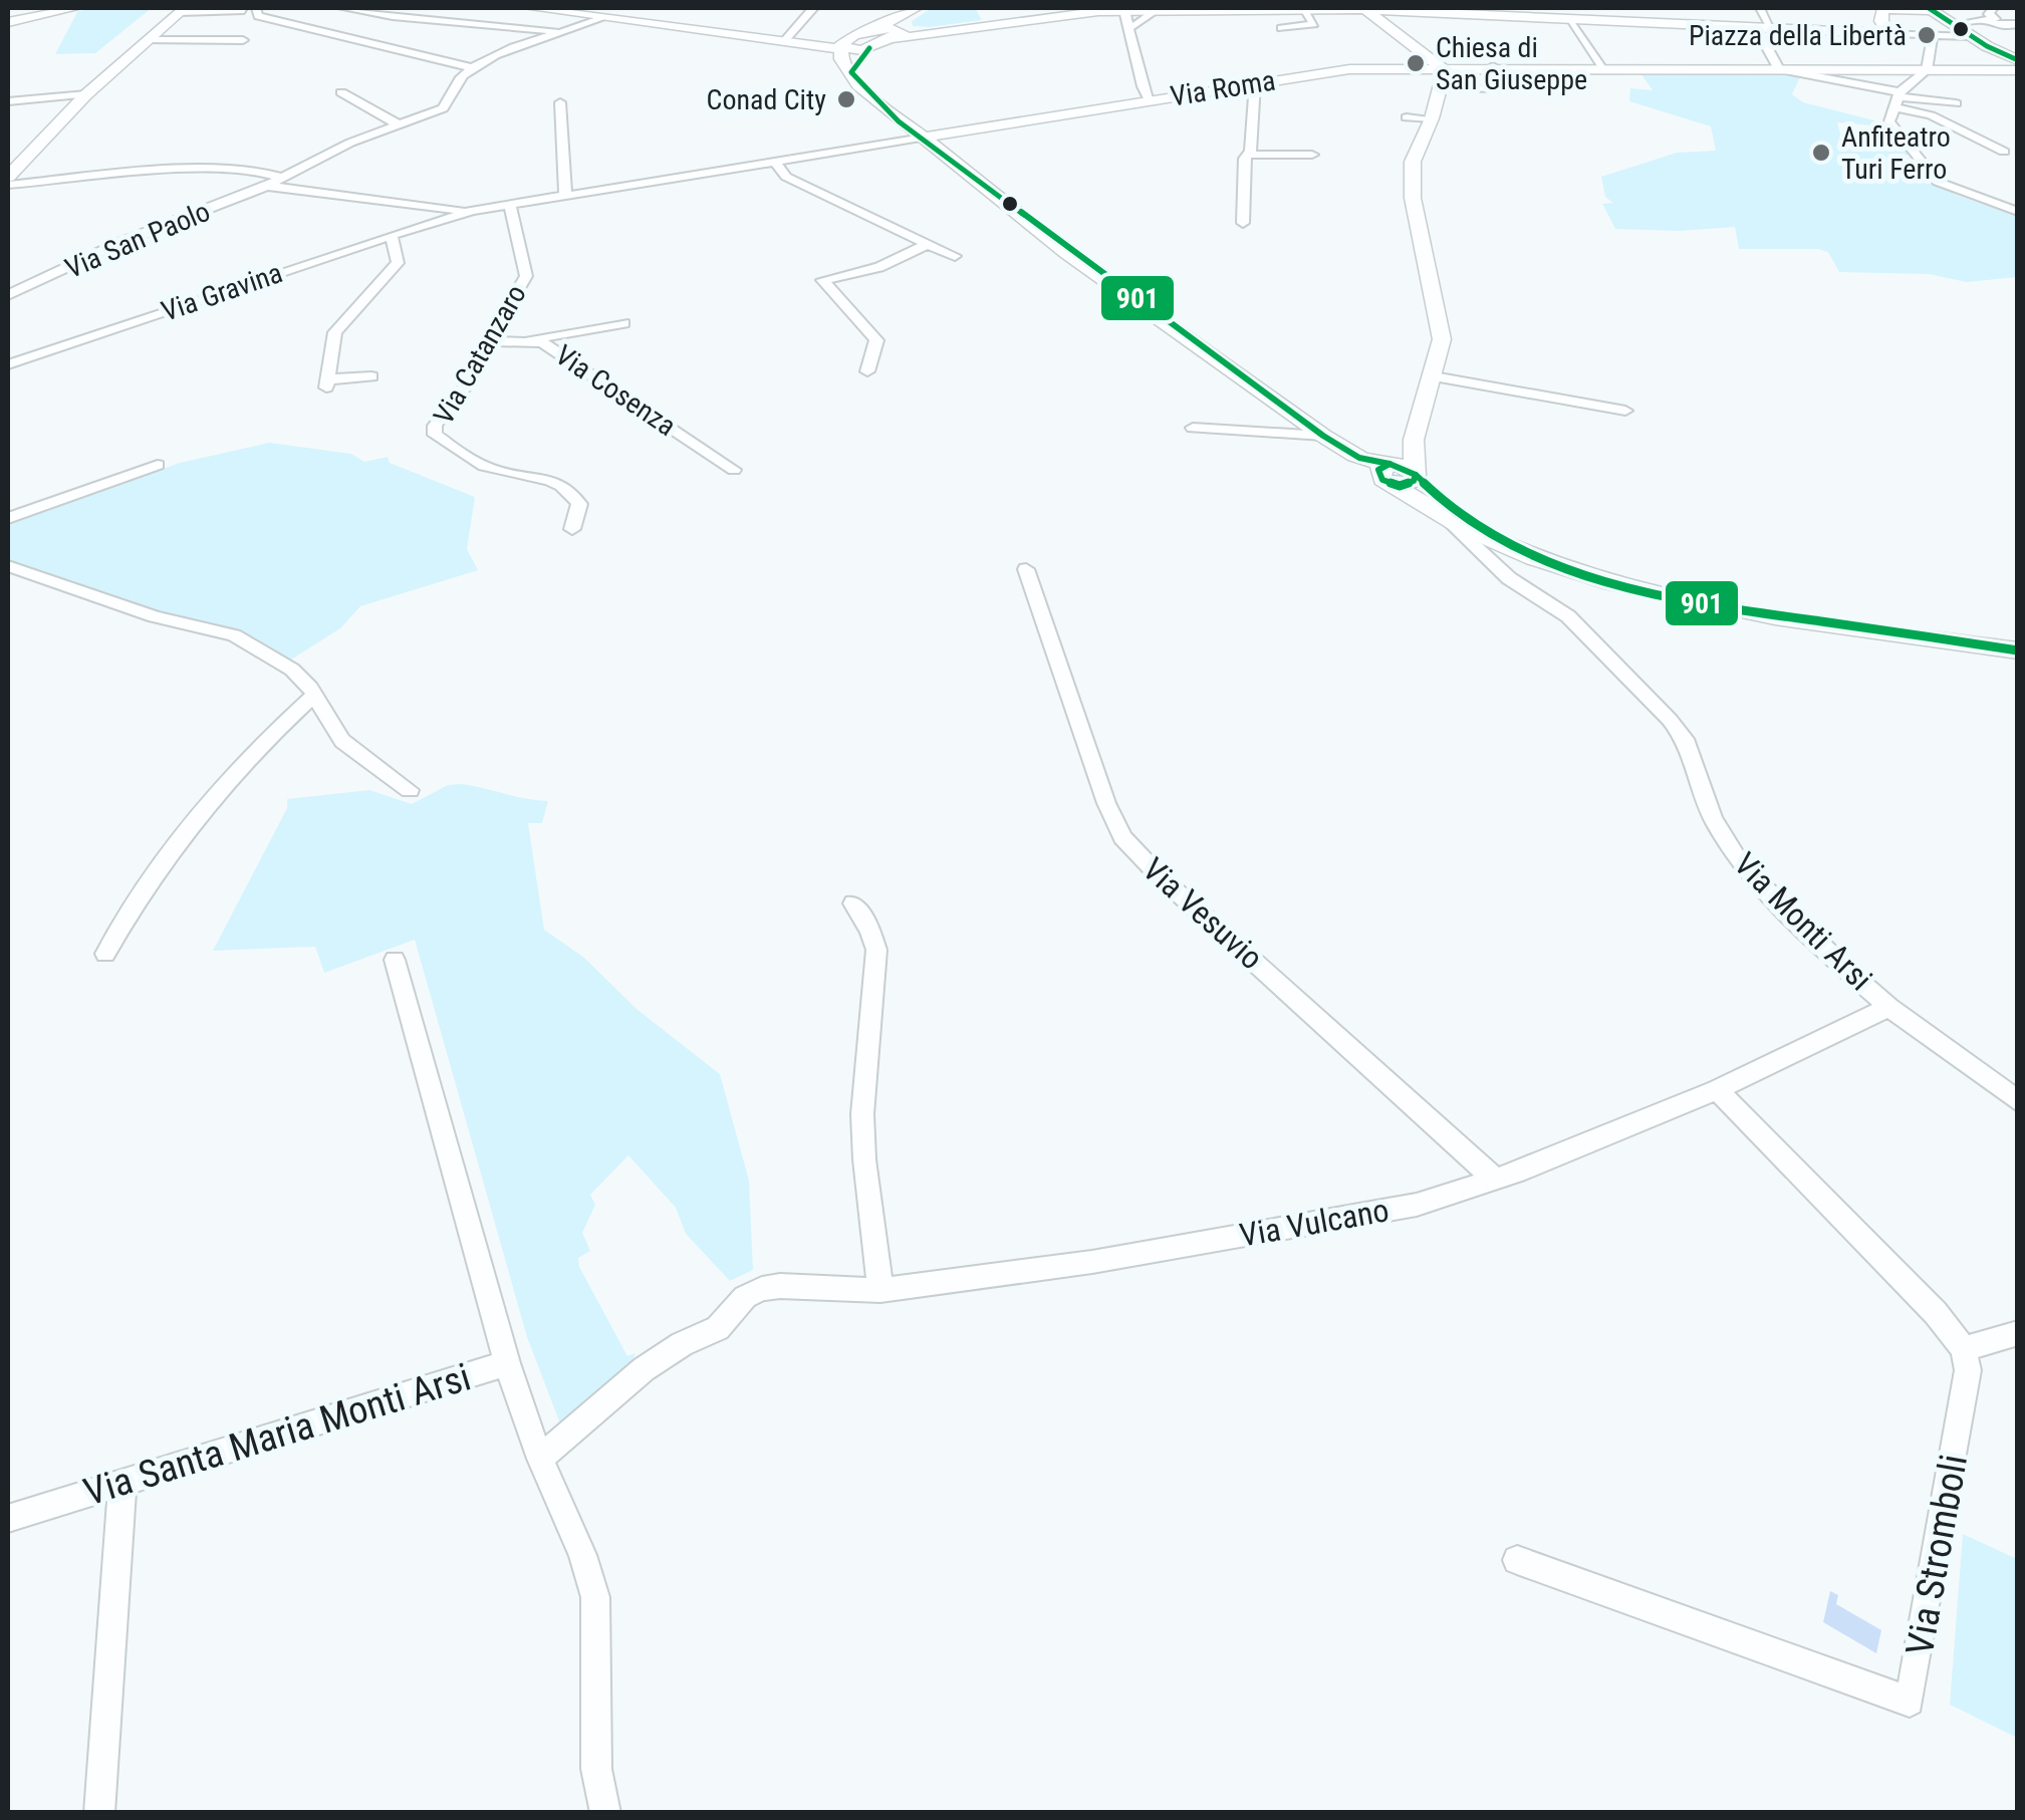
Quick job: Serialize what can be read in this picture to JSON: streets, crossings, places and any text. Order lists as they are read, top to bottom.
{
  "streets": {
    "main road": ["Via Roma"],
    "street": [
      "Via San Paolo",
      "Via Gravina",
      "Via Catanzaro",
      "Via Cosenza",
      "Via Vesuvio",
      "Via Monti Arsi",
      "Via Vulcano",
      "Via Santa Maria Monti Arsi",
      "Via Stromboli"
    ]
  },
  "crossings": [
    ["Via Roma", "Via Gravina"],
    ["Via Roma", "Via Catanzaro"],
    ["Via Catanzaro", "Via Cosenza"],
    ["Via Vesuvio", "Via Vulcano"],
    ["Via Monti Arsi", "Via Vulcano"],
    ["Via Vulcano", "Via Santa Maria Monti Arsi"]
  ],
  "places": [
    "Piazza della Libertà",
    "Chiesa di San Giuseppe",
    "Conad City",
    "Anfiteatro Turi Ferro"
  ],
  "lines": ["transit line 901"]
}
